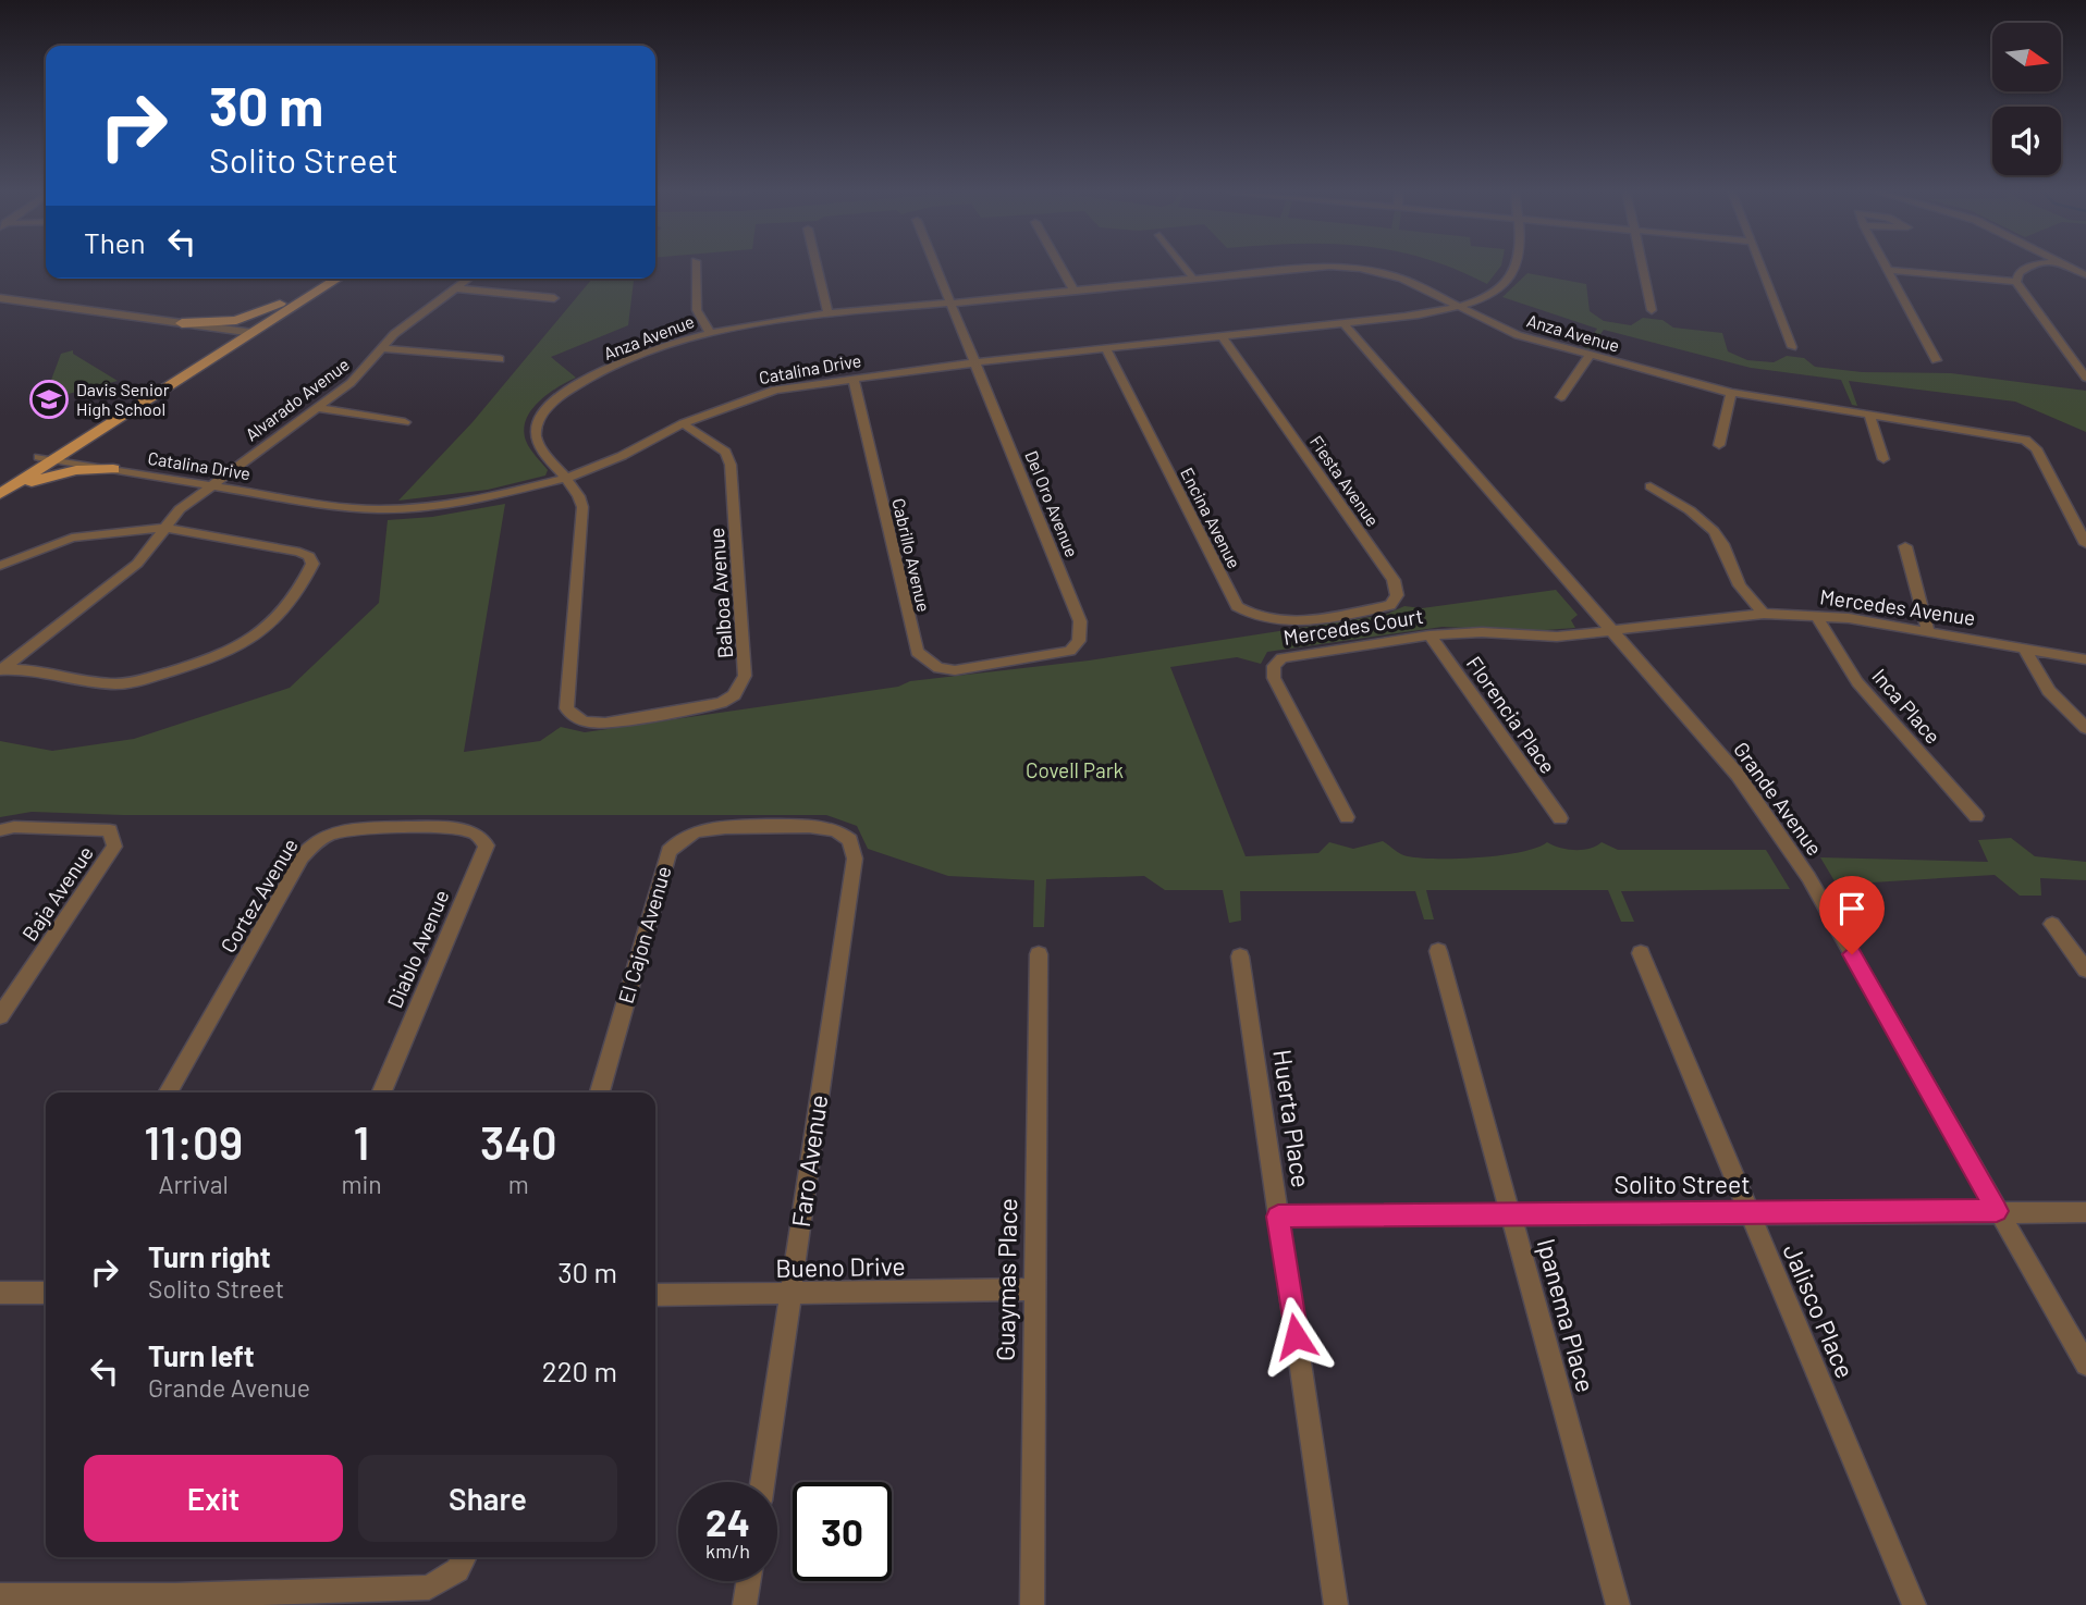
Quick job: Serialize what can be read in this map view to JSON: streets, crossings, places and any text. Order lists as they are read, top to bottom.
{
  "streets": {
    "street": [
      "Anza Avenue",
      "Catalina Drive",
      "Alvarado Avenue",
      "Fiesta Avenue",
      "Del Oro Avenue",
      "Encina Avenue",
      "Cabrillo Avenue",
      "Balboa Avenue",
      "Mercedes Avenue",
      "Mercedes Court",
      "Inca Place",
      "Florencia Place",
      "Grande Avenue",
      "Baja Avenue",
      "Cortez Avenue",
      "El Cajon Avenue",
      "Diablo Avenue",
      "Huerta Place",
      "Faro Avenue",
      "Solito Street",
      "Bueno Drive",
      "Guaymas Place",
      "Jalisco Place",
      "Ipanema Place"
    ]
  },
  "crossings": [
    ["Anza Avenue", "Catalina Drive"],
    ["Anza Avenue", "Del Oro Avenue"],
    ["Anza Avenue", "Balboa Avenue"],
    ["Catalina Drive", "Alvarado Avenue"],
    ["Catalina Drive", "Fiesta Avenue"],
    ["Catalina Drive", "Del Oro Avenue"],
    ["Catalina Drive", "Encina Avenue"],
    ["Catalina Drive", "Cabrillo Avenue"],
    ["Catalina Drive", "Balboa Avenue"],
    ["Catalina Drive", "Grande Avenue"],
    ["Fiesta Avenue", "Encina Avenue"],
    ["Del Oro Avenue", "Cabrillo Avenue"],
    ["Mercedes Avenue", "Mercedes Court"],
    ["Mercedes Avenue", "Inca Place"],
    ["Mercedes Avenue", "Grande Avenue"],
    ["Mercedes Court", "Florencia Place"],
    ["Mercedes Court", "Grande Avenue"],
    ["Grande Avenue", "Solito Street"],
    ["Cortez Avenue", "Diablo Avenue"],
    ["El Cajon Avenue", "Faro Avenue"],
    ["Huerta Place", "Solito Street"],
    ["Faro Avenue", "Bueno Drive"],
    ["Solito Street", "Jalisco Place"],
    ["Solito Street", "Ipanema Place"],
    ["Bueno Drive", "Guaymas Place"]
  ],
  "parks": ["Covell Park"],
  "places": {
    "school or university": ["Davis Senior High School"]
  },
  "north": "right",
  "page": {
    "turn": ["30 m", "Solito Street"],
    "then": "Then",
    "eta": [
      "11:09",
      "Arrival",
      "1",
      "min",
      "340",
      "m"
    ],
    "list": [
      {
        "name": "Turn right",
        "note": "Solito Street",
        "value": "30 m"
      },
      {
        "name": "Turn left",
        "note": "Grande Avenue",
        "value": "220 m"
      }
    ],
    "buttons": ["Exit", "Share"],
    "speed": "24 km/h",
    "limit": "30"
  }
}
